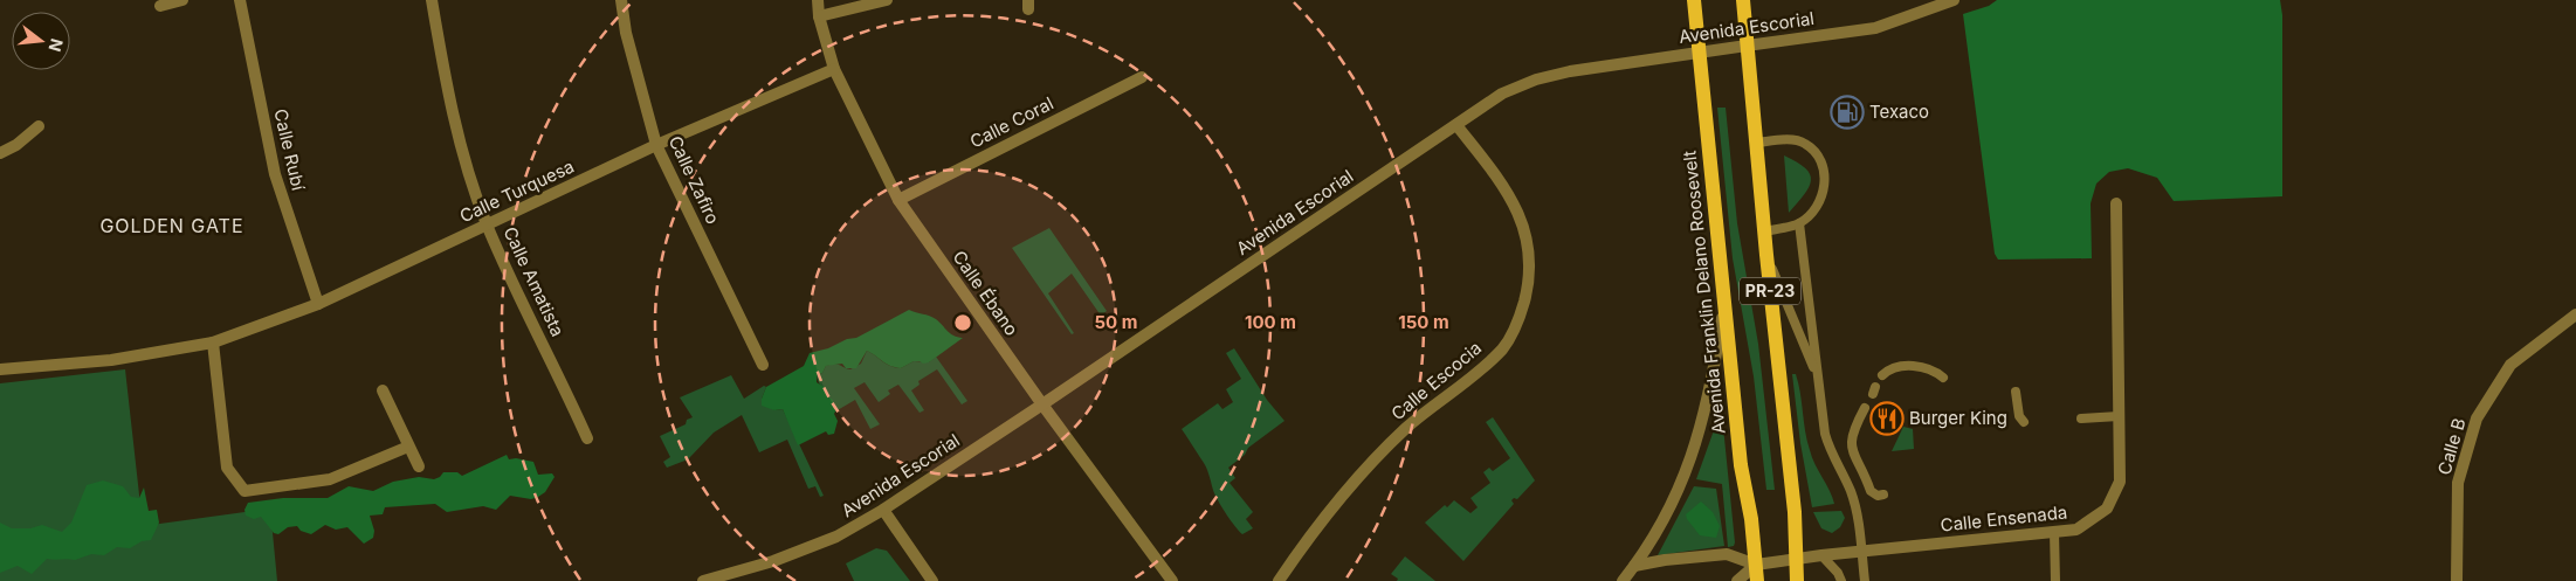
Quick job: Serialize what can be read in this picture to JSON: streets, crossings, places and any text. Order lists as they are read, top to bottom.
{
  "streets": {
    "main road": ["PR-23", "Avenida Franklin Delano Roosevelt"],
    "street": [
      "Avenida Escorial",
      "Calle Coral",
      "Calle Rubí",
      "Calle Zafiro",
      "Calle Turquesa",
      "Calle Amatista",
      "Calle Ébano",
      "Calle Escocia",
      "Calle B",
      "Calle Ensenada"
    ]
  },
  "crossings": [
    ["Avenida Escorial", "PR-23"],
    ["Avenida Escorial", "Avenida Franklin Delano Roosevelt"],
    ["Avenida Escorial", "Calle Ébano"],
    ["Avenida Escorial", "Calle Escocia"],
    ["Calle Coral", "Calle Ébano"],
    ["Calle Rubí", "Calle Turquesa"],
    ["Calle Zafiro", "Calle Turquesa"],
    ["Calle Turquesa", "Calle Amatista"],
    ["Calle Turquesa", "Calle Ébano"],
    ["PR-23", "Calle Ensenada"],
    ["Avenida Franklin Delano Roosevelt", "Calle Ensenada"]
  ],
  "districts": ["GOLDEN GATE"],
  "places": {
    "fuel station": ["Texaco"],
    "restaurant": ["Burger King"]
  },
  "north": "right",
  "rings": ["50 m", "100 m", "150 m"]
}
